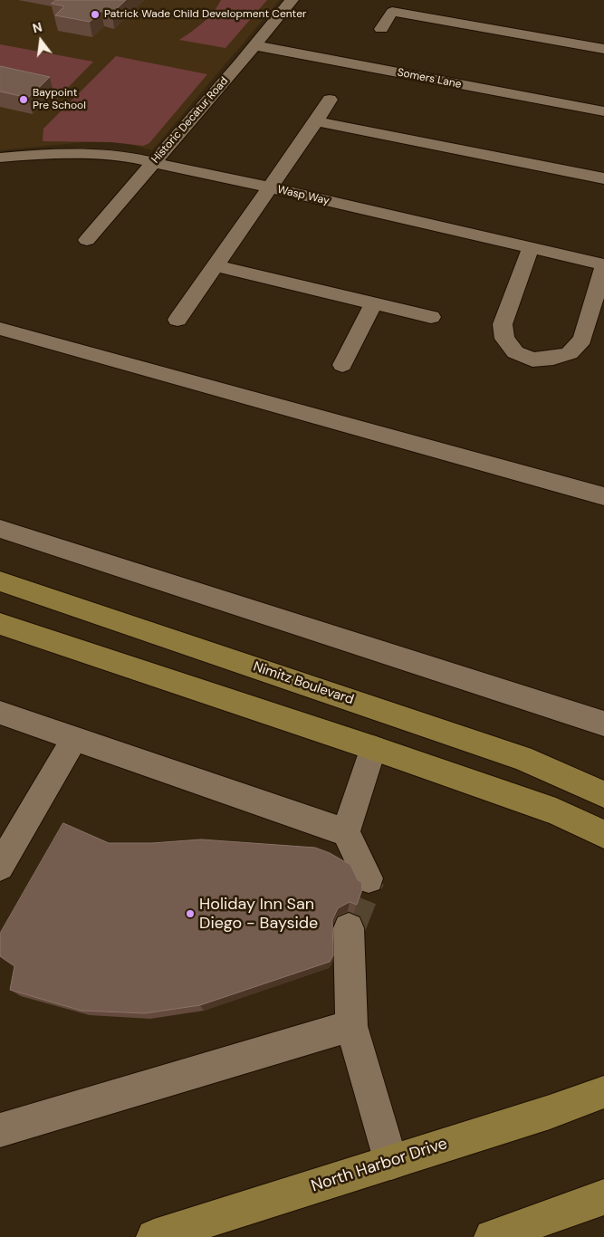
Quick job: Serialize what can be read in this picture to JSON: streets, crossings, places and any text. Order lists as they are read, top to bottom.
{
  "streets": {
    "main road": ["Nimitz Boulevard", "North Harbor Drive"],
    "street": ["Somers Lane", "Historic Decatur Road", "Wasp Way"]
  },
  "crossings": [
    ["Somers Lane", "Historic Decatur Road"],
    ["Historic Decatur Road", "Wasp Way"]
  ],
  "places": ["Patrick Wade Child Development Center", "Baypoint Pre School", "Holiday Inn San Diego - Bayside"],
  "north": "top"
}
